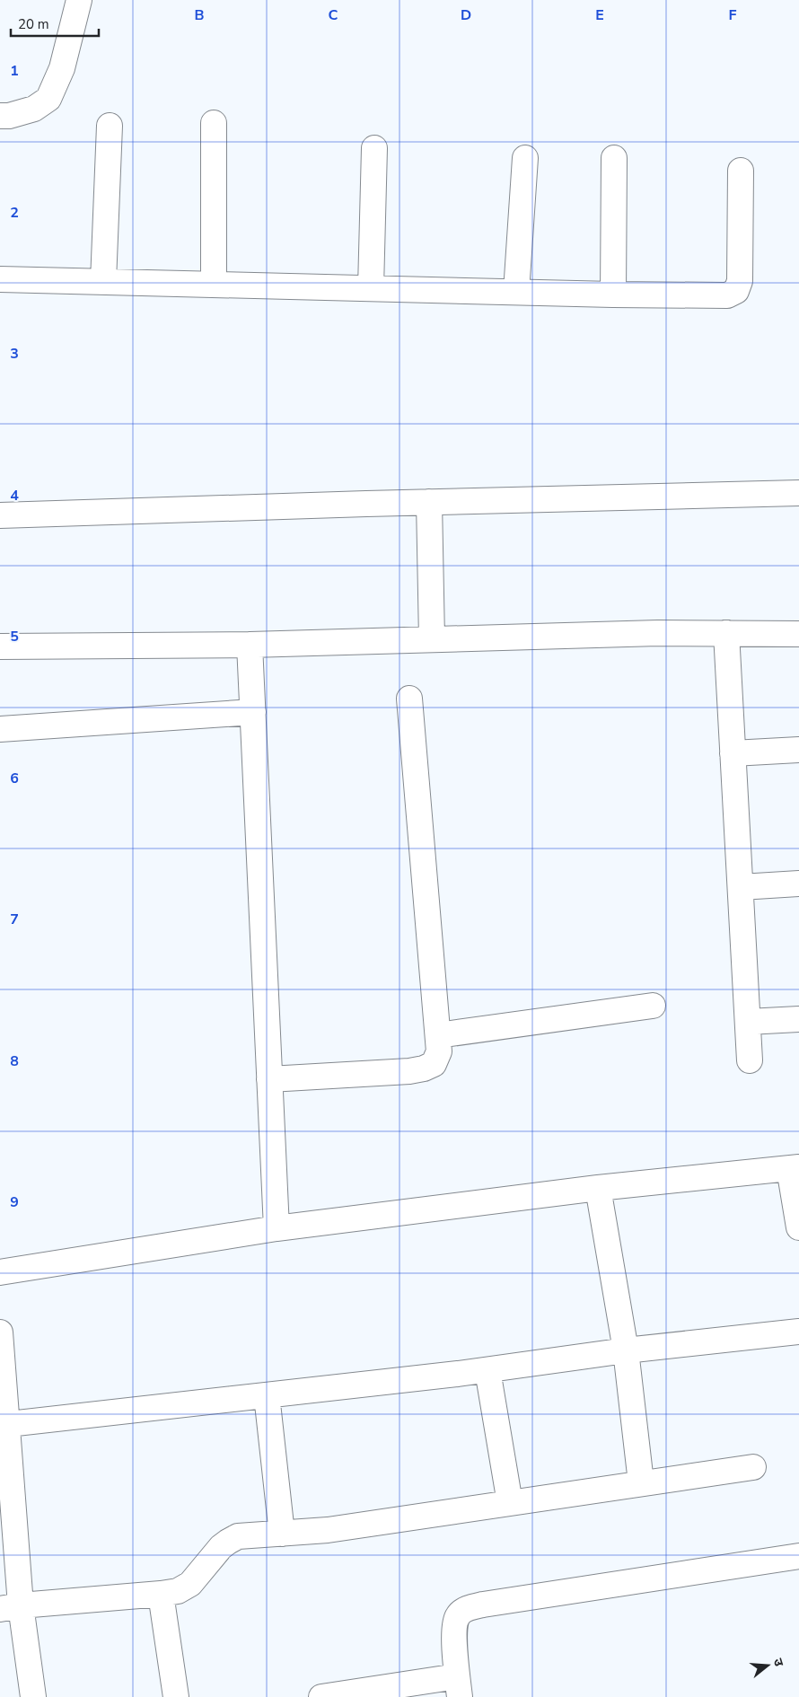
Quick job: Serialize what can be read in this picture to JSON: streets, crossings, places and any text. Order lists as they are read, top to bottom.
{
  "scale_bar": "20 m",
  "north": "right",
  "grid": {
    "columns": [
      "B",
      "C",
      "D",
      "E",
      "F"
    ],
    "rows": [
      "1",
      "2",
      "3",
      "4",
      "5",
      "6",
      "7",
      "8",
      "9"
    ]
  }
}
